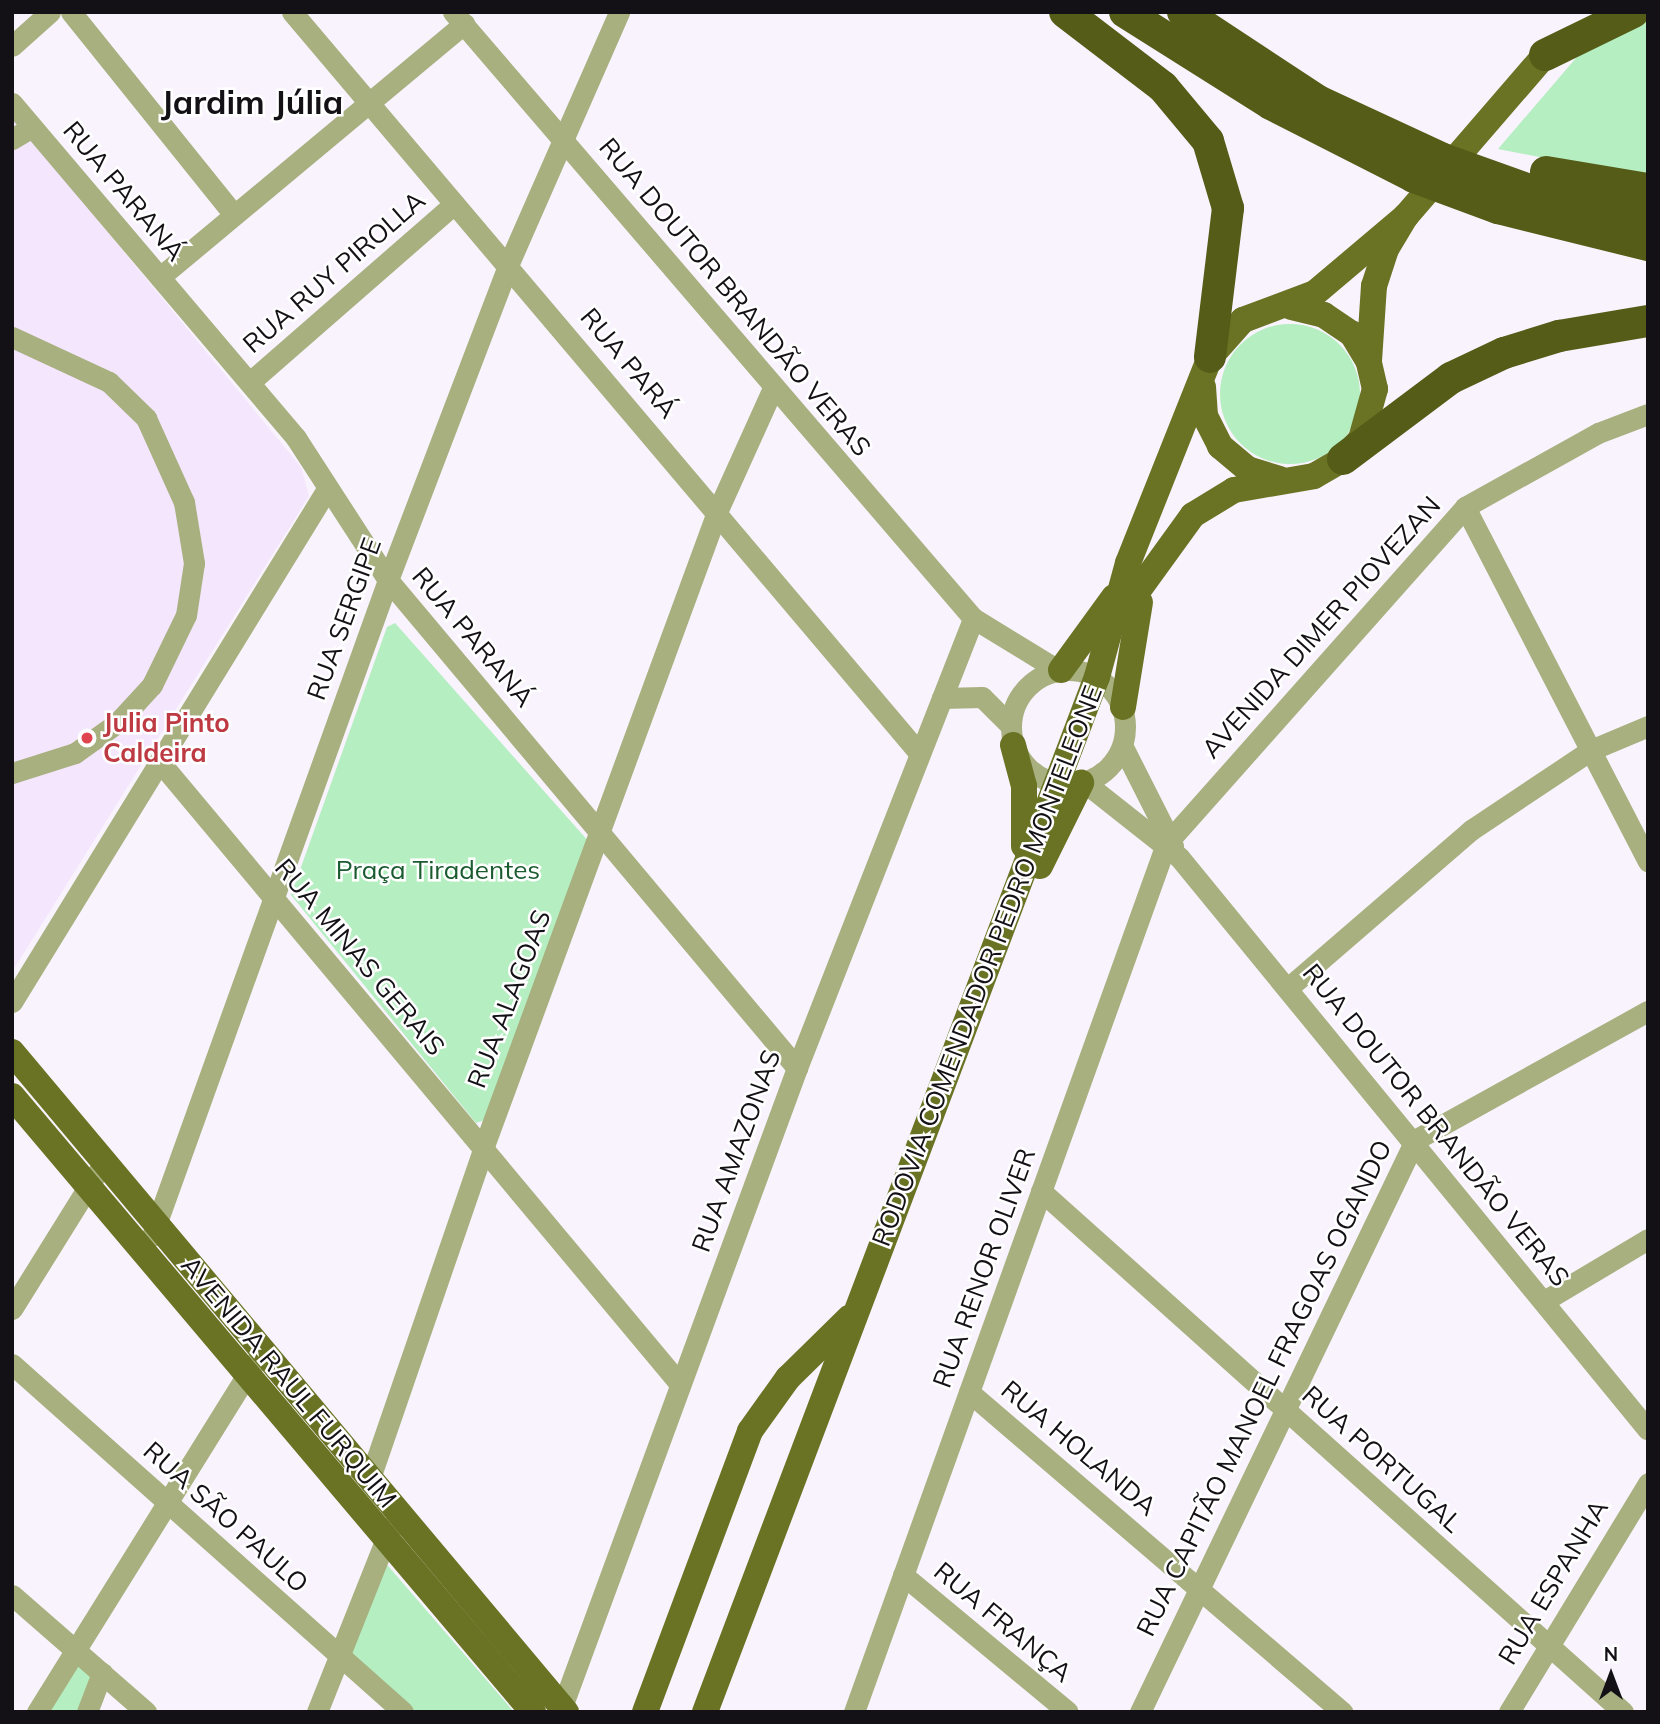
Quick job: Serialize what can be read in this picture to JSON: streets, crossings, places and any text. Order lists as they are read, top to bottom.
{
  "streets": {
    "main road": ["RODOVIA COMENDADOR PEDRO MONTELEONE", "AVENIDA RAUL FURQUIM"],
    "street": [
      "RUA PARANÁ",
      "RUA RUY PIROLLA",
      "RUA DOUTOR BRANDÃO VERAS",
      "RUA PARÁ",
      "RUA SERGIPE",
      "AVENIDA DIMER PIOVEZAN",
      "RUA MINAS GERAIS",
      "RUA ALAGOAS",
      "RUA AMAZONAS",
      "RUA RENOR OLIVER",
      "RUA CAPITÃO MANOEL FRAGOAS OGANDO",
      "RUA HOLANDA",
      "RUA PORTUGAL",
      "RUA SÃO PAULO",
      "RUA ESPANHA",
      "RUA FRANÇA"
    ]
  },
  "crossings": [
    ["RUA PARANÁ", "RUA RUY PIROLLA"],
    ["RUA PARANÁ", "RUA SERGIPE"],
    ["RUA PARANÁ", "RUA ALAGOAS"],
    ["RUA PARANÁ", "RUA AMAZONAS"],
    ["RUA RUY PIROLLA", "RUA PARÁ"],
    ["RUA DOUTOR BRANDÃO VERAS", "RUA SERGIPE"],
    ["RUA DOUTOR BRANDÃO VERAS", "AVENIDA DIMER PIOVEZAN"],
    ["RUA DOUTOR BRANDÃO VERAS", "RUA ALAGOAS"],
    ["RUA DOUTOR BRANDÃO VERAS", "RUA AMAZONAS"],
    ["RUA DOUTOR BRANDÃO VERAS", "RUA RENOR OLIVER"],
    ["RUA DOUTOR BRANDÃO VERAS", "RUA CAPITÃO MANOEL FRAGOAS OGANDO"],
    ["RUA PARÁ", "RUA SERGIPE"],
    ["RUA PARÁ", "RUA ALAGOAS"],
    ["RUA PARÁ", "RUA AMAZONAS"],
    ["RUA SERGIPE", "RUA MINAS GERAIS"],
    ["RUA SERGIPE", "AVENIDA RAUL FURQUIM"],
    ["AVENIDA DIMER PIOVEZAN", "RUA RENOR OLIVER"],
    ["RUA MINAS GERAIS", "RUA ALAGOAS"],
    ["RUA MINAS GERAIS", "RUA AMAZONAS"],
    ["RUA ALAGOAS", "AVENIDA RAUL FURQUIM"],
    ["RUA AMAZONAS", "AVENIDA RAUL FURQUIM"],
    ["RUA RENOR OLIVER", "RUA HOLANDA"],
    ["RUA RENOR OLIVER", "RUA PORTUGAL"],
    ["RUA RENOR OLIVER", "RUA FRANÇA"],
    ["RUA CAPITÃO MANOEL FRAGOAS OGANDO", "RUA HOLANDA"],
    ["RUA CAPITÃO MANOEL FRAGOAS OGANDO", "RUA PORTUGAL"],
    ["RUA PORTUGAL", "RUA ESPANHA"]
  ],
  "districts": ["Jardim Júlia"],
  "parks": ["Praça Tiradentes"],
  "places": ["Julia Pinto Caldeira"],
  "north": "top"
}
